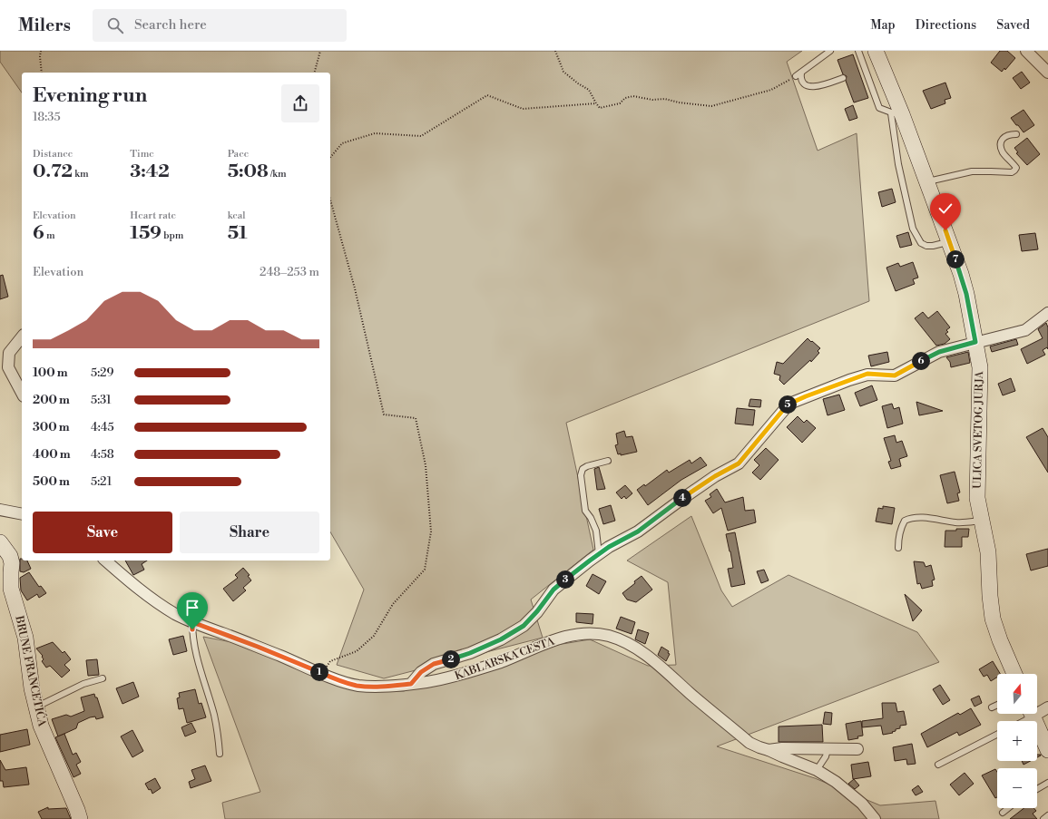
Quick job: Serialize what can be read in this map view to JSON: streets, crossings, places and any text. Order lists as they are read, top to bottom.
{
  "streets": {
    "main road": ["ULICA SVETOG JURJA", "BRUNE FRANCETIĆA"],
    "street": ["KABLARSKA CESTA"]
  },
  "north": "top",
  "page": {
    "header": "Milers",
    "search": "Search here",
    "nav": ["Map", "Directions", "Saved"],
    "heading": ["Evening run", "18:35"],
    "stats": [
      ["Distance", "0.72 km"],
      ["Time", "3:42"],
      ["Pace", "5:08 /km"],
      ["Elevation", "6 m"],
      ["Heart rate", "159 bpm"],
      ["kcal", "51"]
    ],
    "pins": [
      "7",
      "6",
      "5",
      "4",
      "3",
      "2",
      "1"
    ],
    "chart": ["Elevation", "248–253 m"],
    "list": [
      {
        "name": "100 m",
        "note": "5:29"
      },
      {
        "name": "200 m",
        "note": "5:31"
      },
      {
        "name": "300 m",
        "note": "4:45"
      },
      {
        "name": "400 m",
        "note": "4:58"
      },
      {
        "name": "500 m",
        "note": "5:21"
      }
    ],
    "buttons": ["Save", "Share"],
    "map_buttons": ["+", "−"]
  }
}
